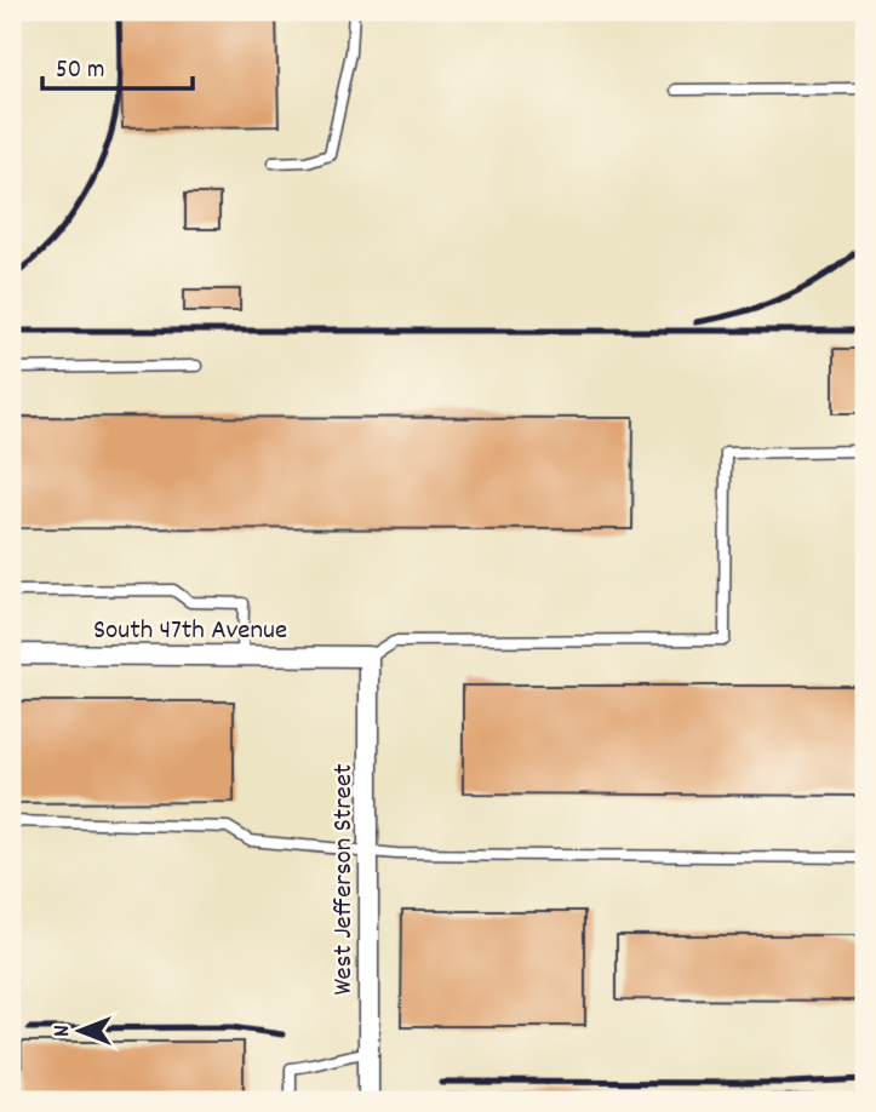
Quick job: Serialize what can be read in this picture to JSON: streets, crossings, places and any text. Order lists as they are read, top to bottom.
{
  "streets": {
    "street": ["South 47th Avenue", "West Jefferson Street"]
  },
  "crossings": [
    ["South 47th Avenue", "West Jefferson Street"]
  ],
  "scale_bar": "50 m",
  "north": "left"
}
